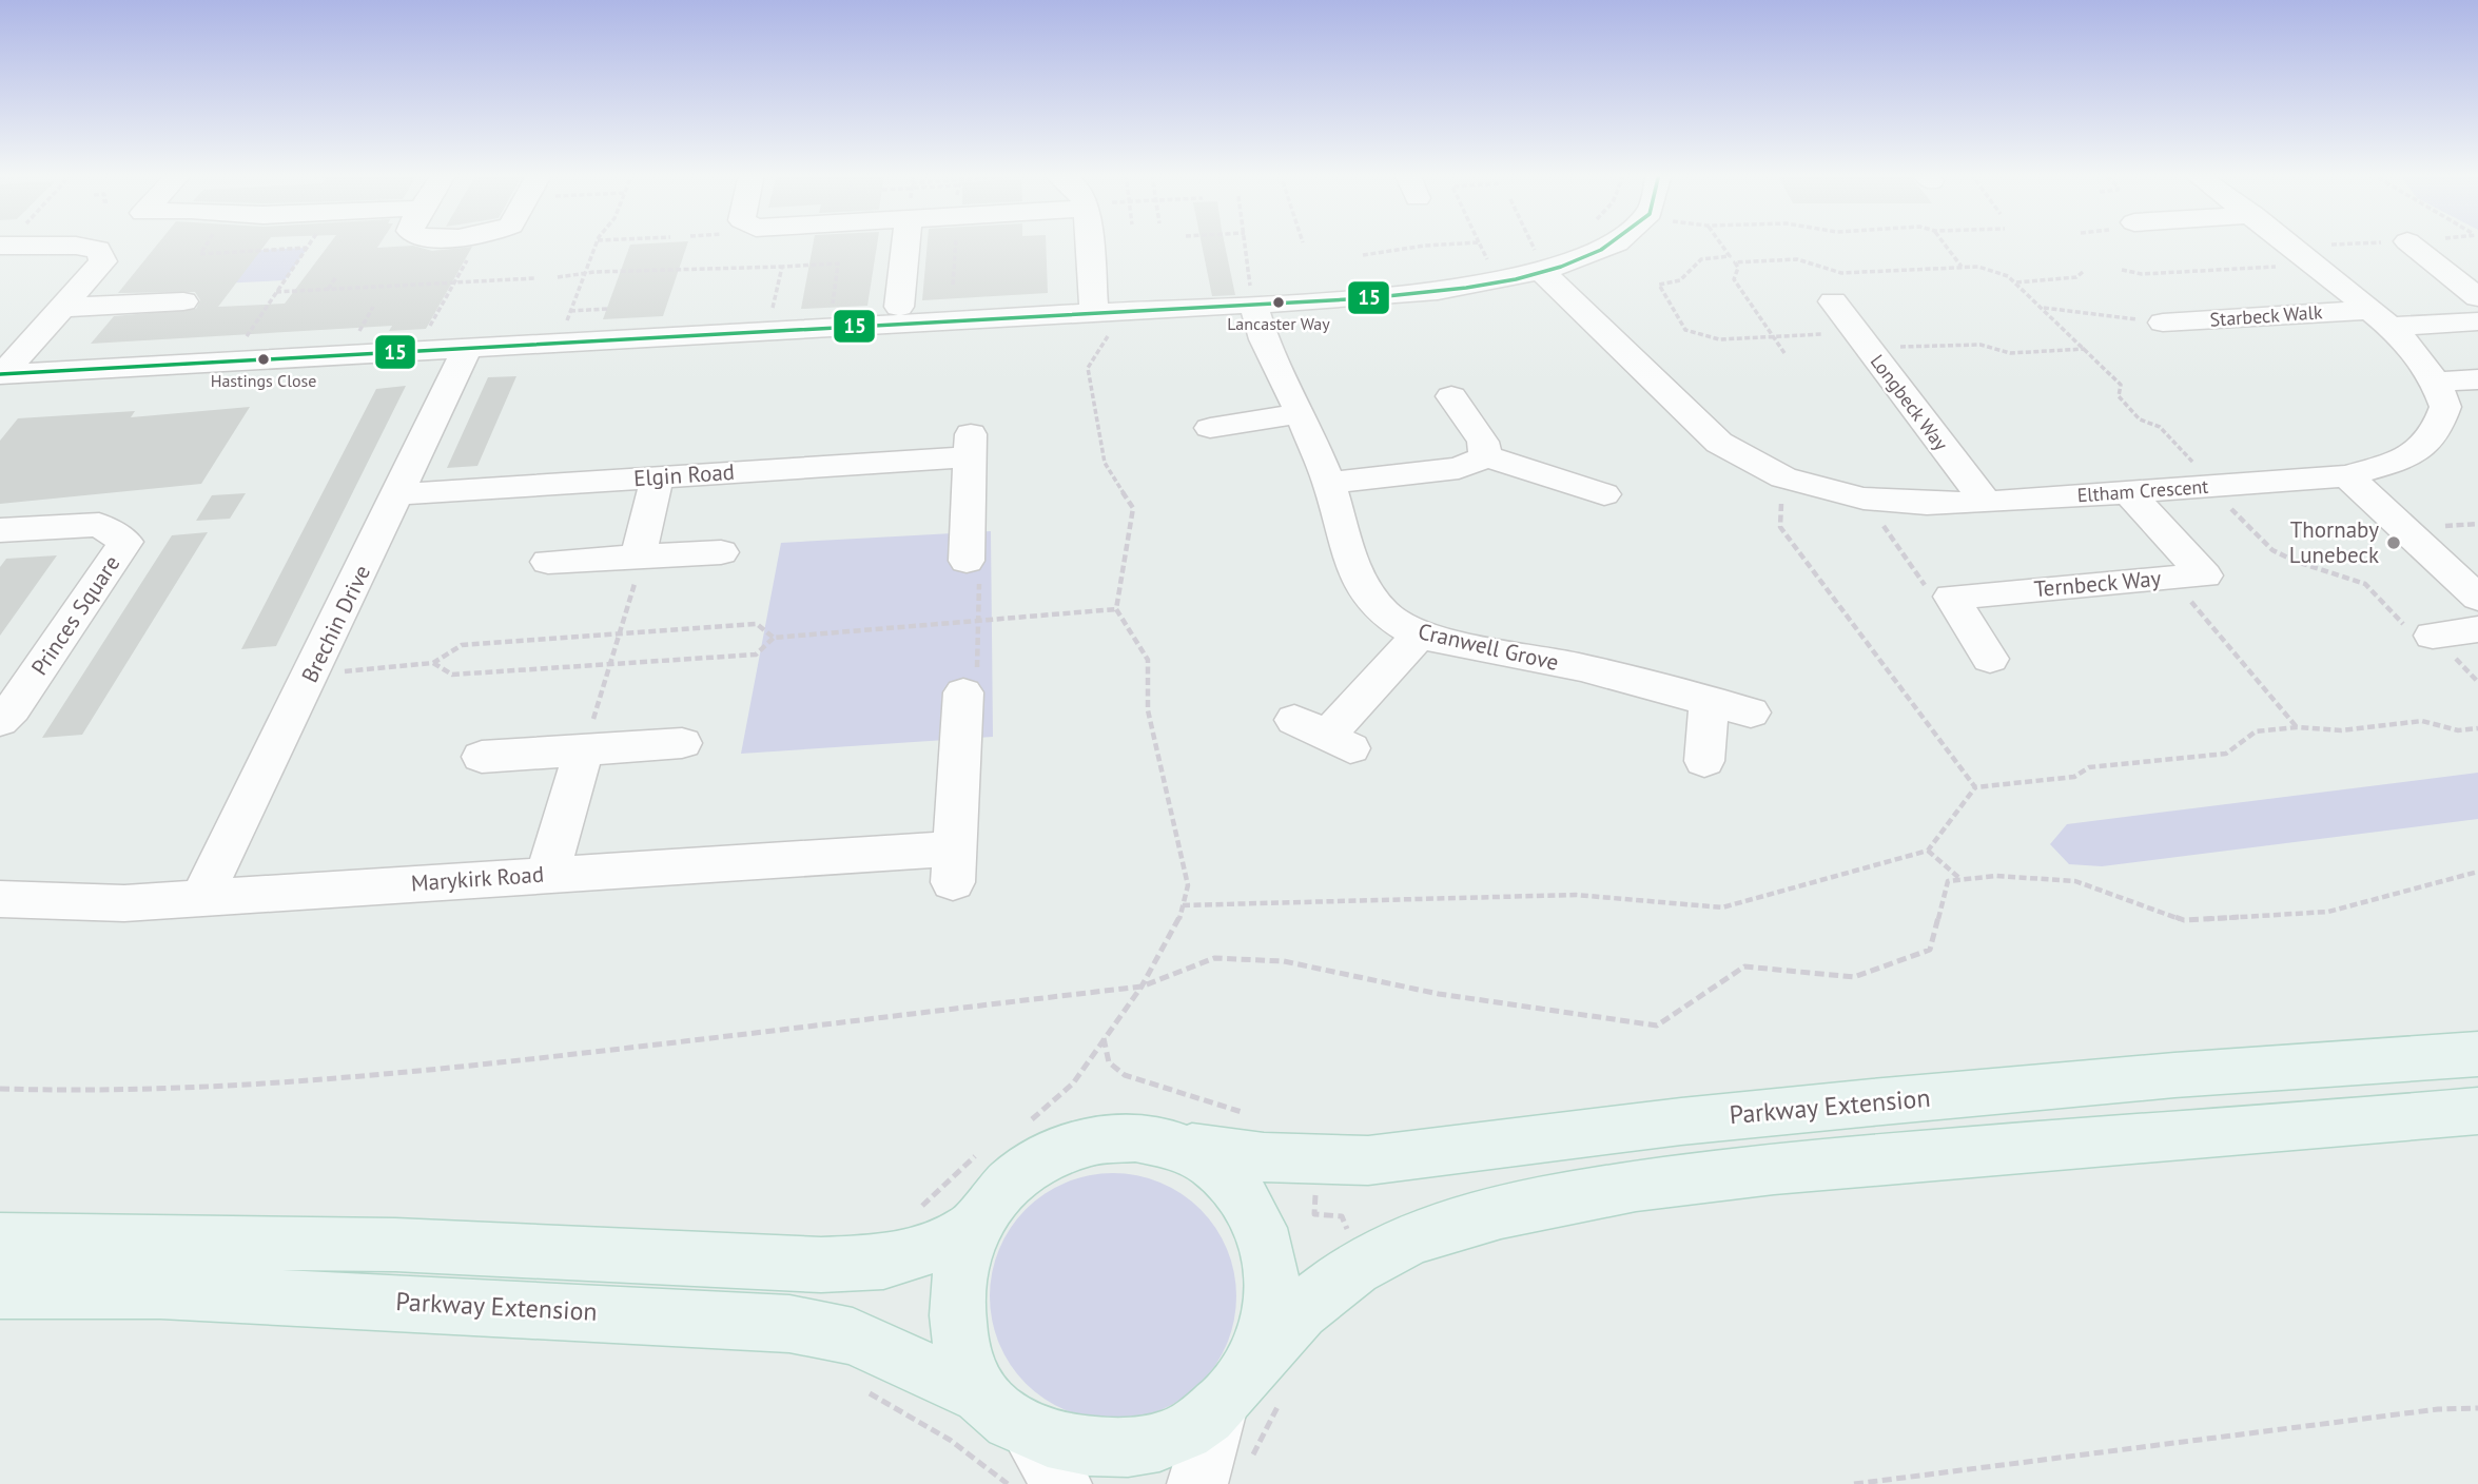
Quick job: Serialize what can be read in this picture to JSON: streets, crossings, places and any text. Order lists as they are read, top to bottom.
{
  "streets": {
    "main road": ["Parkway Extension"],
    "street": [
      "Starbeck Walk",
      "Longbeck Way",
      "Elgin Road",
      "Eltham Crescent",
      "Ternbeck Way",
      "Princes Square",
      "Brechin Drive",
      "Cranwell Grove",
      "Marykirk Road"
    ]
  },
  "crossings": [
    ["Starbeck Walk", "Eltham Crescent"],
    ["Longbeck Way", "Eltham Crescent"],
    ["Elgin Road", "Brechin Drive"],
    ["Eltham Crescent", "Ternbeck Way"],
    ["Brechin Drive", "Marykirk Road"]
  ],
  "places": ["Lancaster Way", "Hastings Close", "Thornaby Lunebeck"],
  "lines": ["transit line 15"]
}
